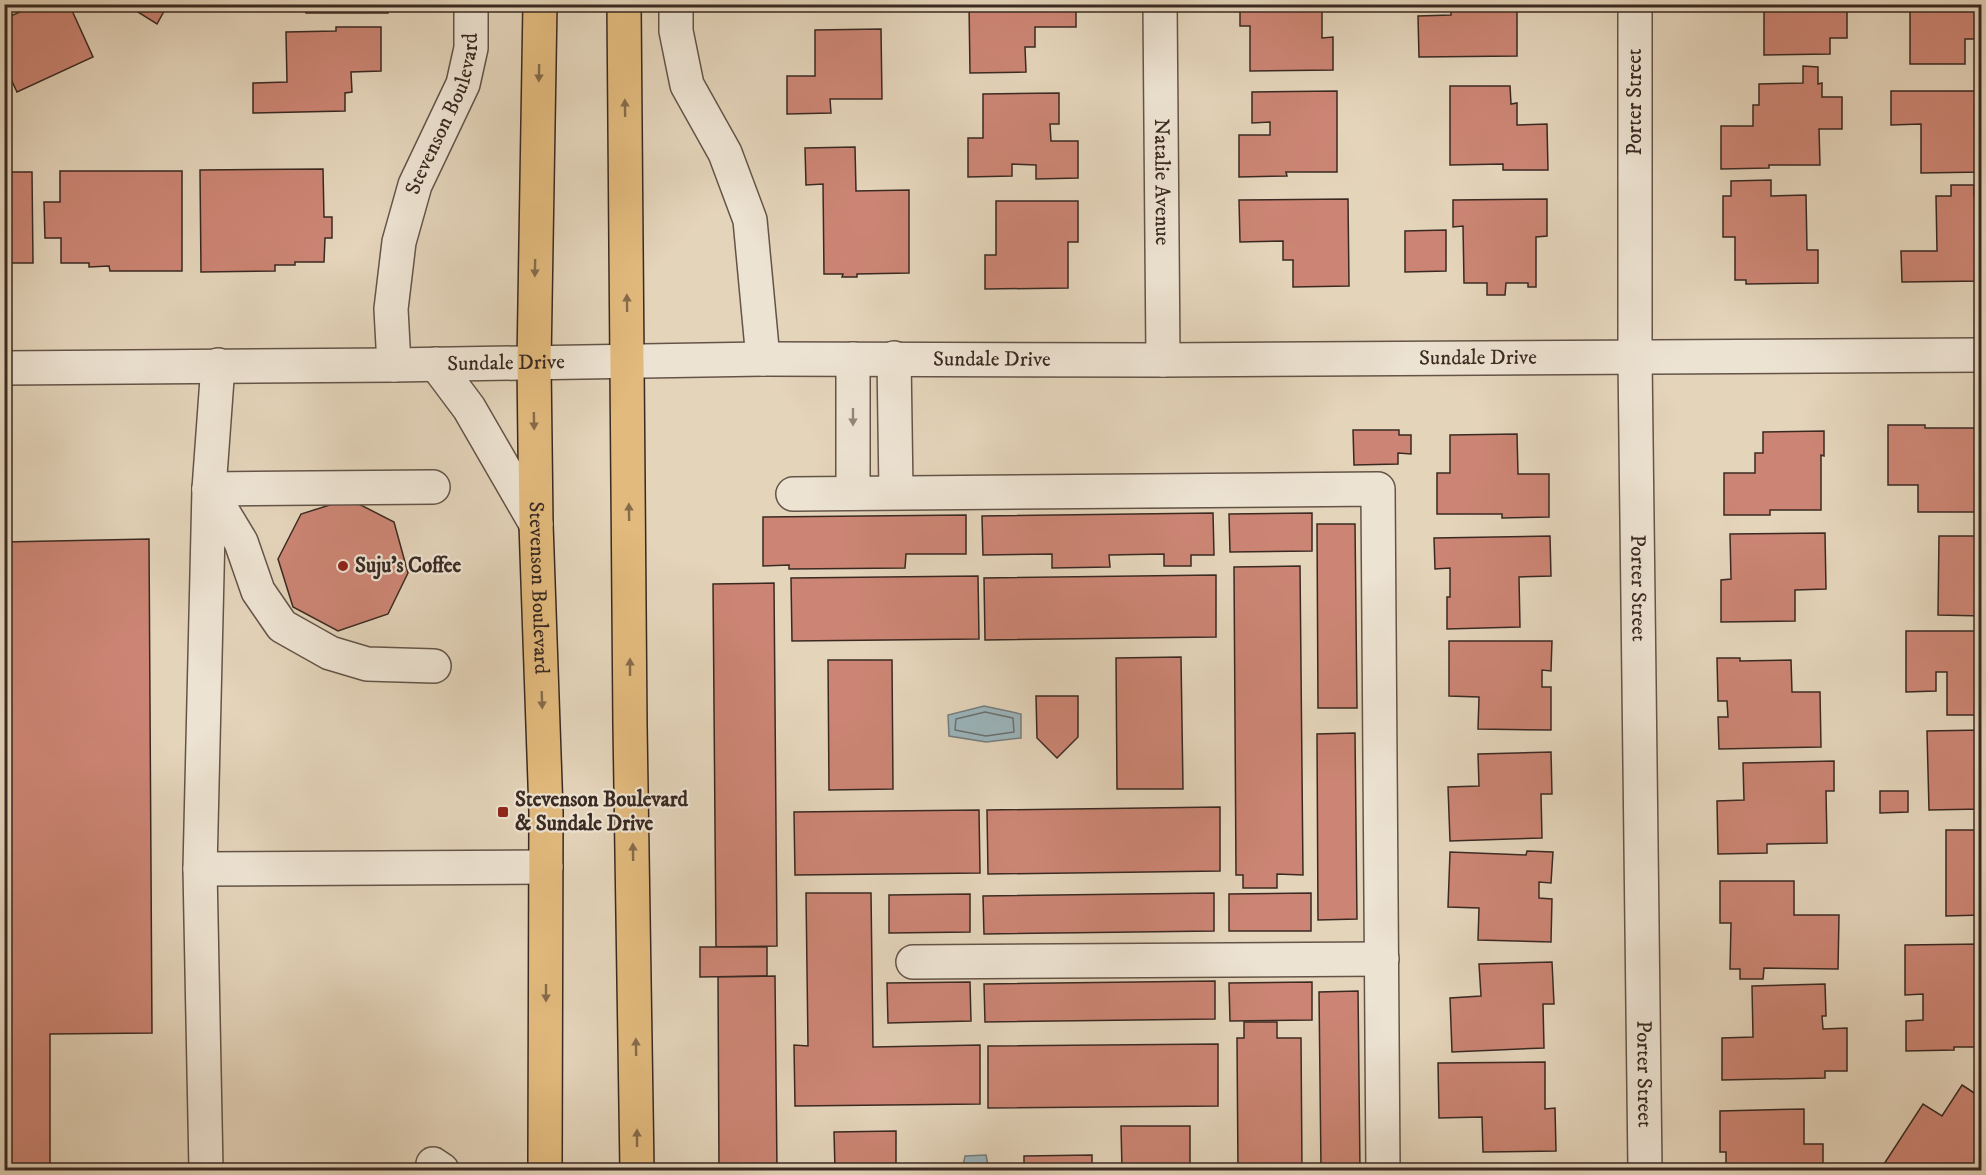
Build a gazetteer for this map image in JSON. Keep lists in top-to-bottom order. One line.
{"streets":{"main road":["Stevenson Boulevard"],"street":["Porter Street","Natalie Avenue","Sundale Drive"]},"crossings":[["Porter Street","Sundale Drive"],["Stevenson Boulevard","Sundale Drive"],["Natalie Avenue","Sundale Drive"]],"places":{"other":["Suju's Coffee"],"transit":["Stevenson Boulevard & Sundale Drive"]}}
